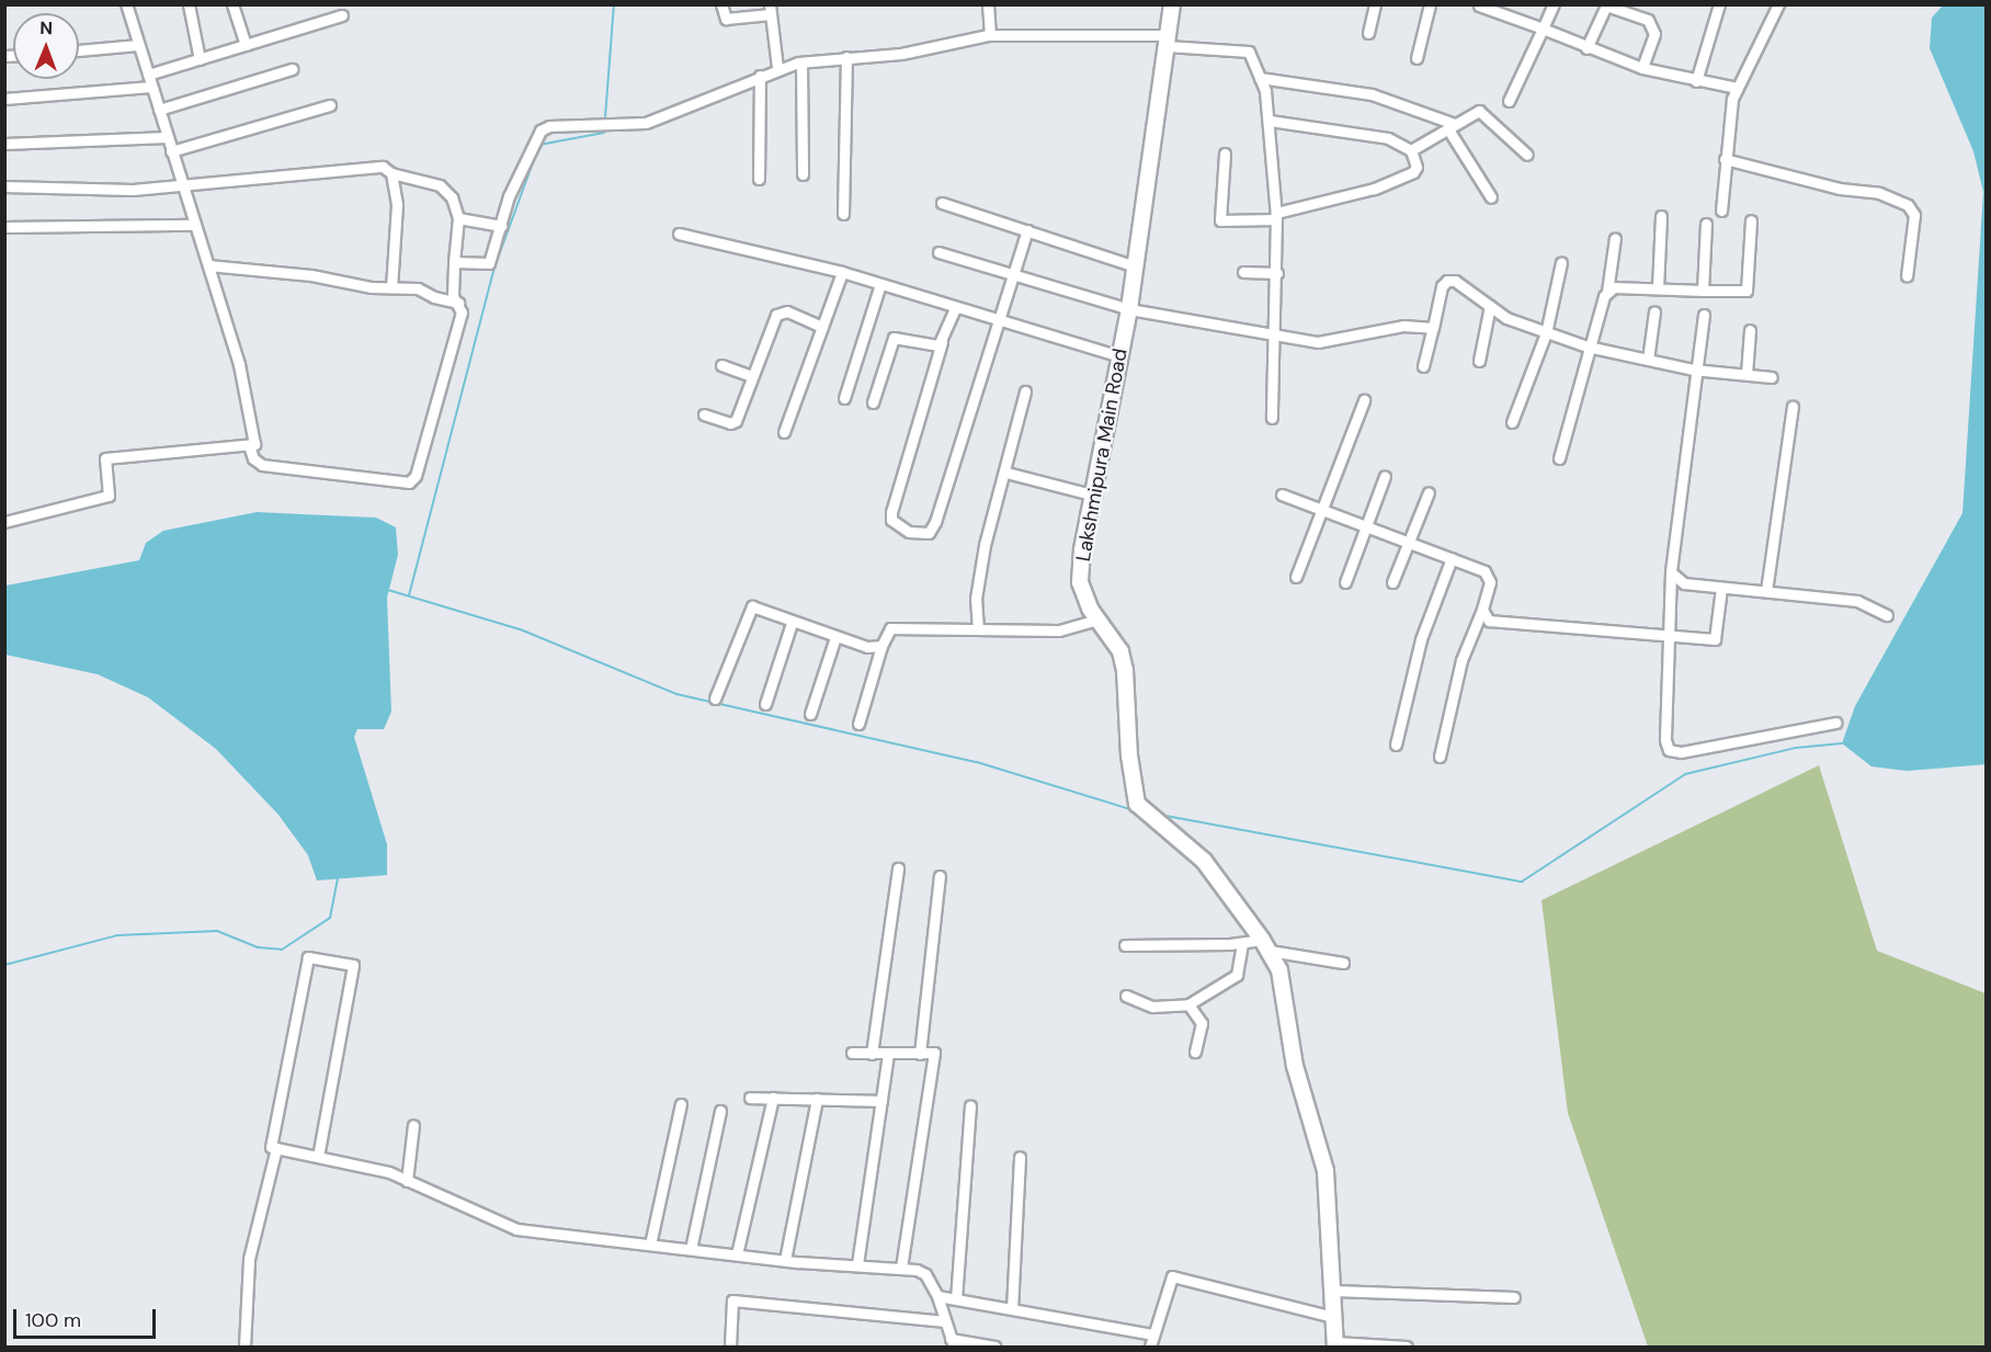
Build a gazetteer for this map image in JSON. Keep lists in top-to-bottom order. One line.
{"streets":{"main road":["Lakshmipura Main Road"]},"scale_bar":"100 m","north":"top"}
